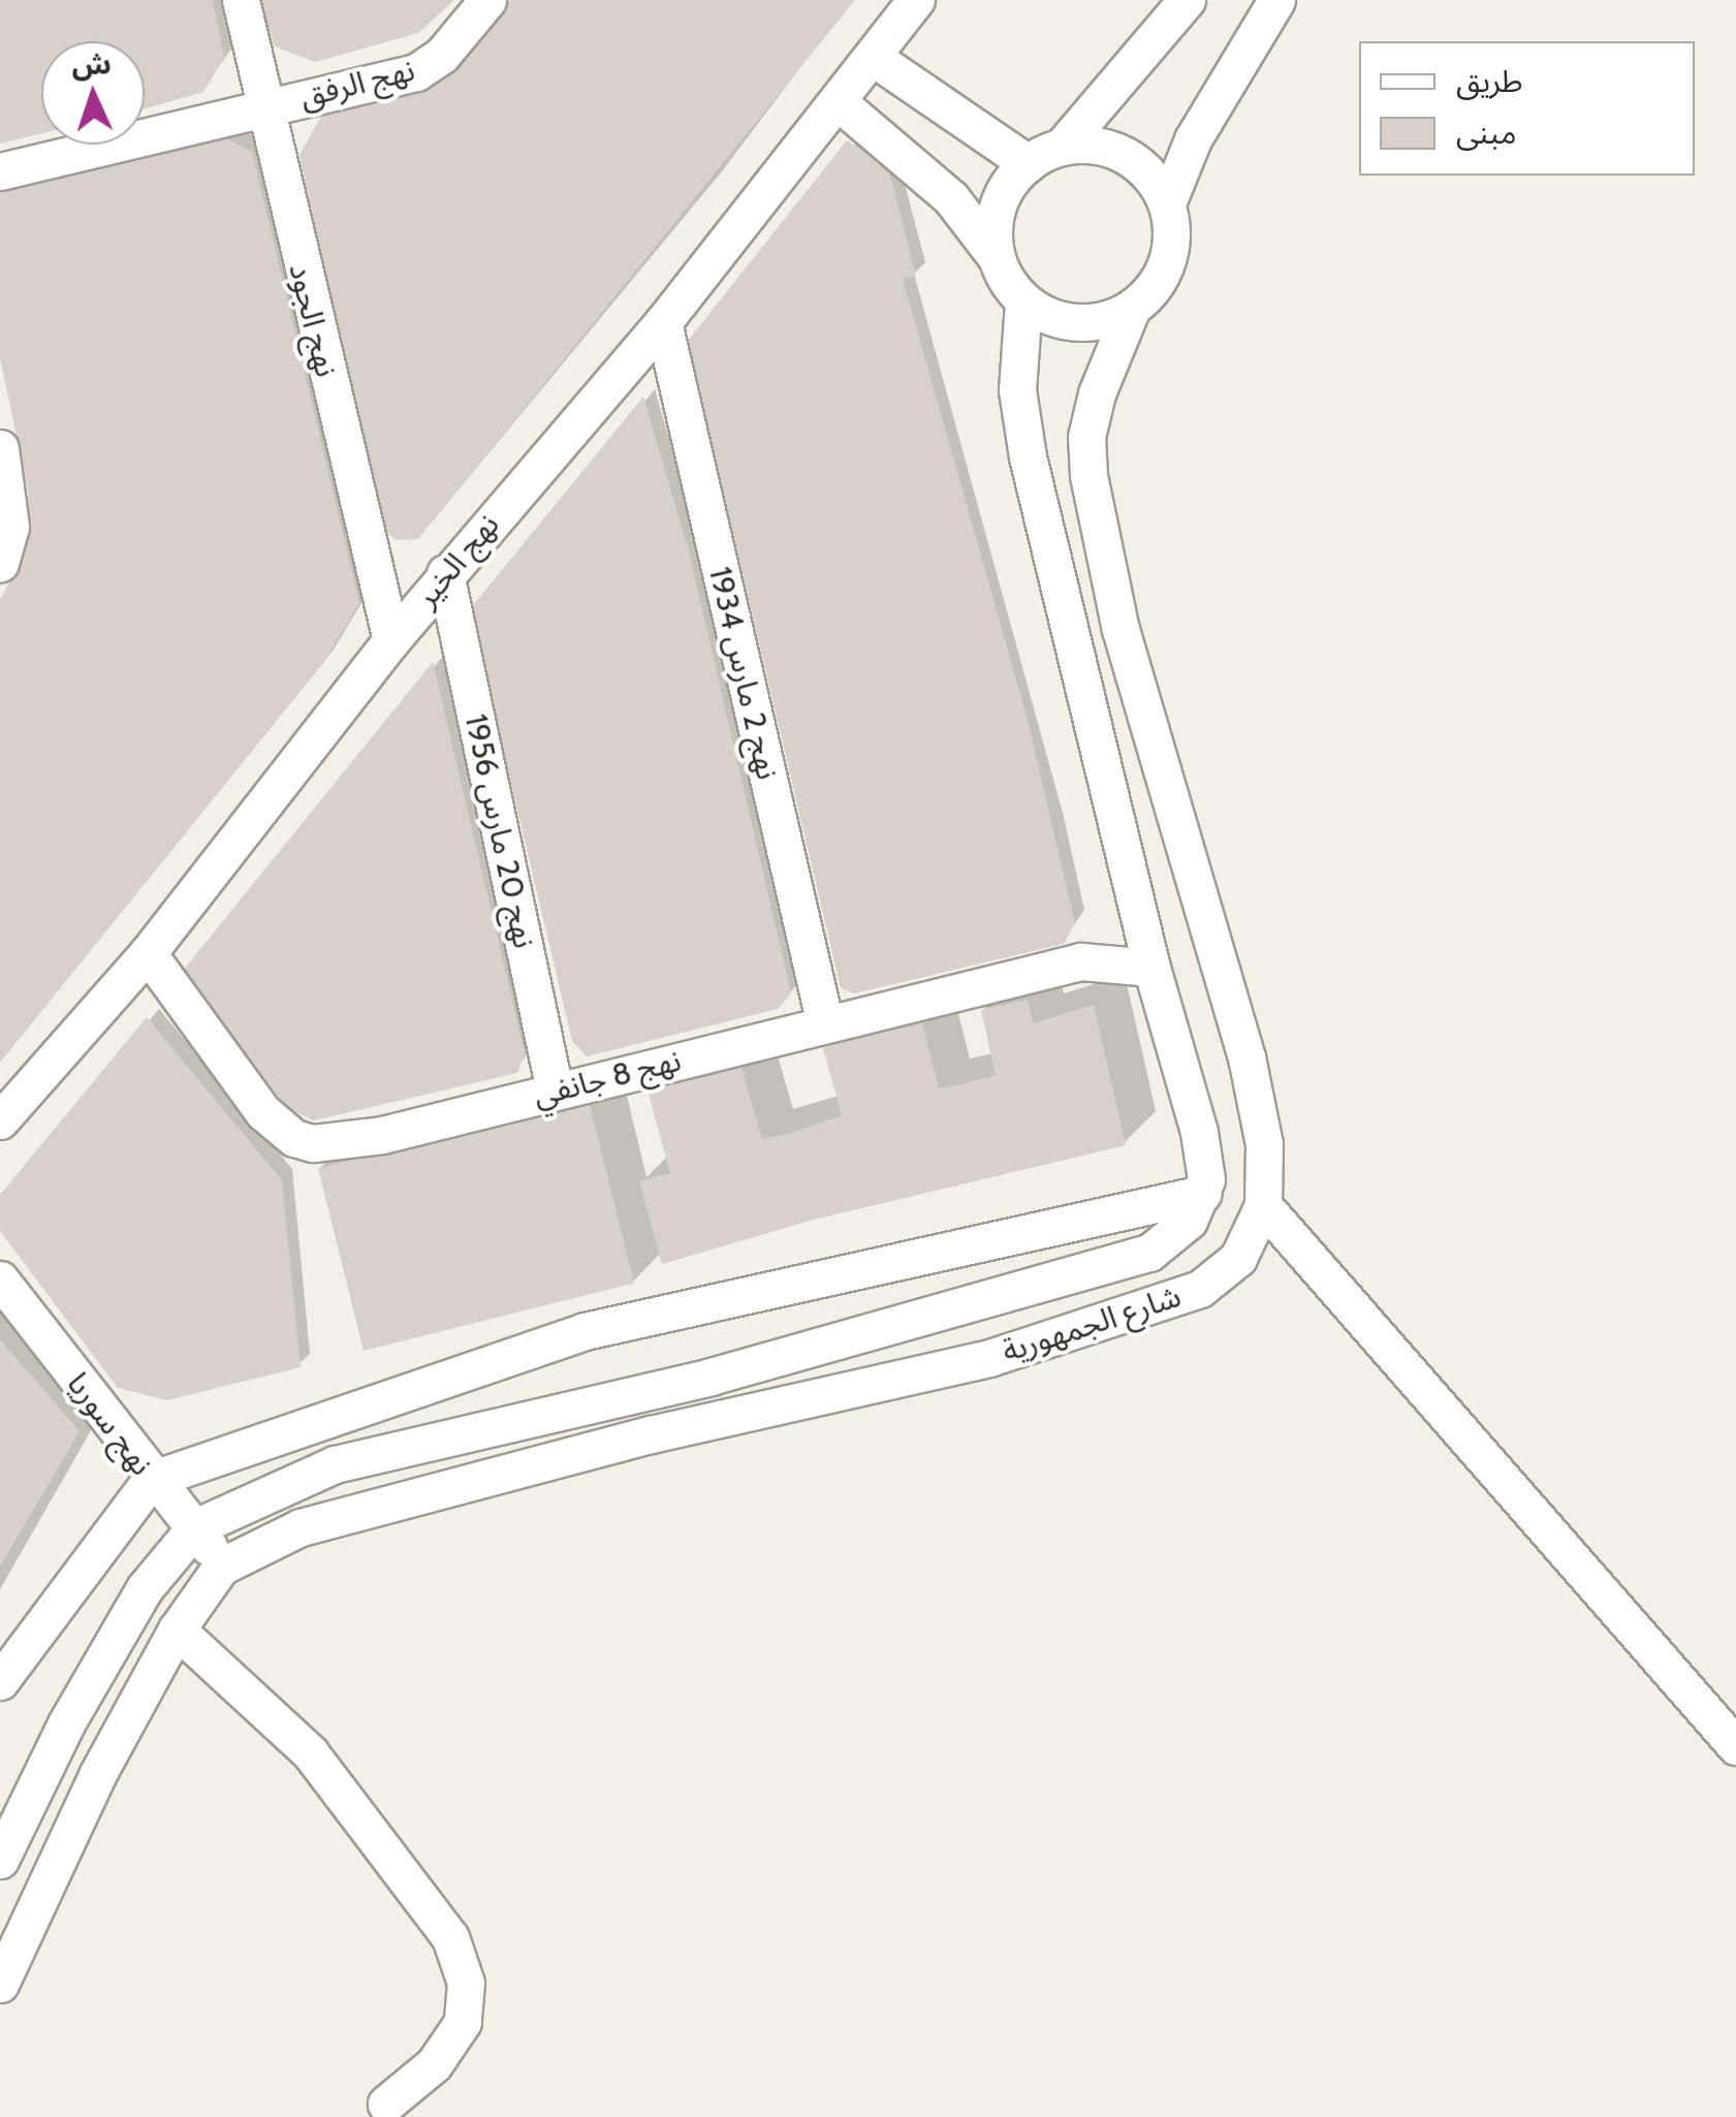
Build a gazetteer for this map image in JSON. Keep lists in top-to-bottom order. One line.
{"streets":{"street":["نهج الرفق","نهج الجود","نهج الخير","نهج 2 مارس 1934","نهج 20 مارس 1956","نهج 8 جانفي","شارع الجمهورية","نهج سوريا"]},"crossings":[["نهج الرفق","نهج الجود"],["نهج الجود","نهج الخير"],["نهج الخير","نهج 2 مارس 1934"],["نهج الخير","نهج 20 مارس 1956"],["نهج الخير","نهج 8 جانفي"],["نهج 2 مارس 1934","نهج 8 جانفي"],["نهج 20 مارس 1956","نهج 8 جانفي"],["شارع الجمهورية","نهج سوريا"]],"legend":["طريق","مبنى"],"north":"top"}
